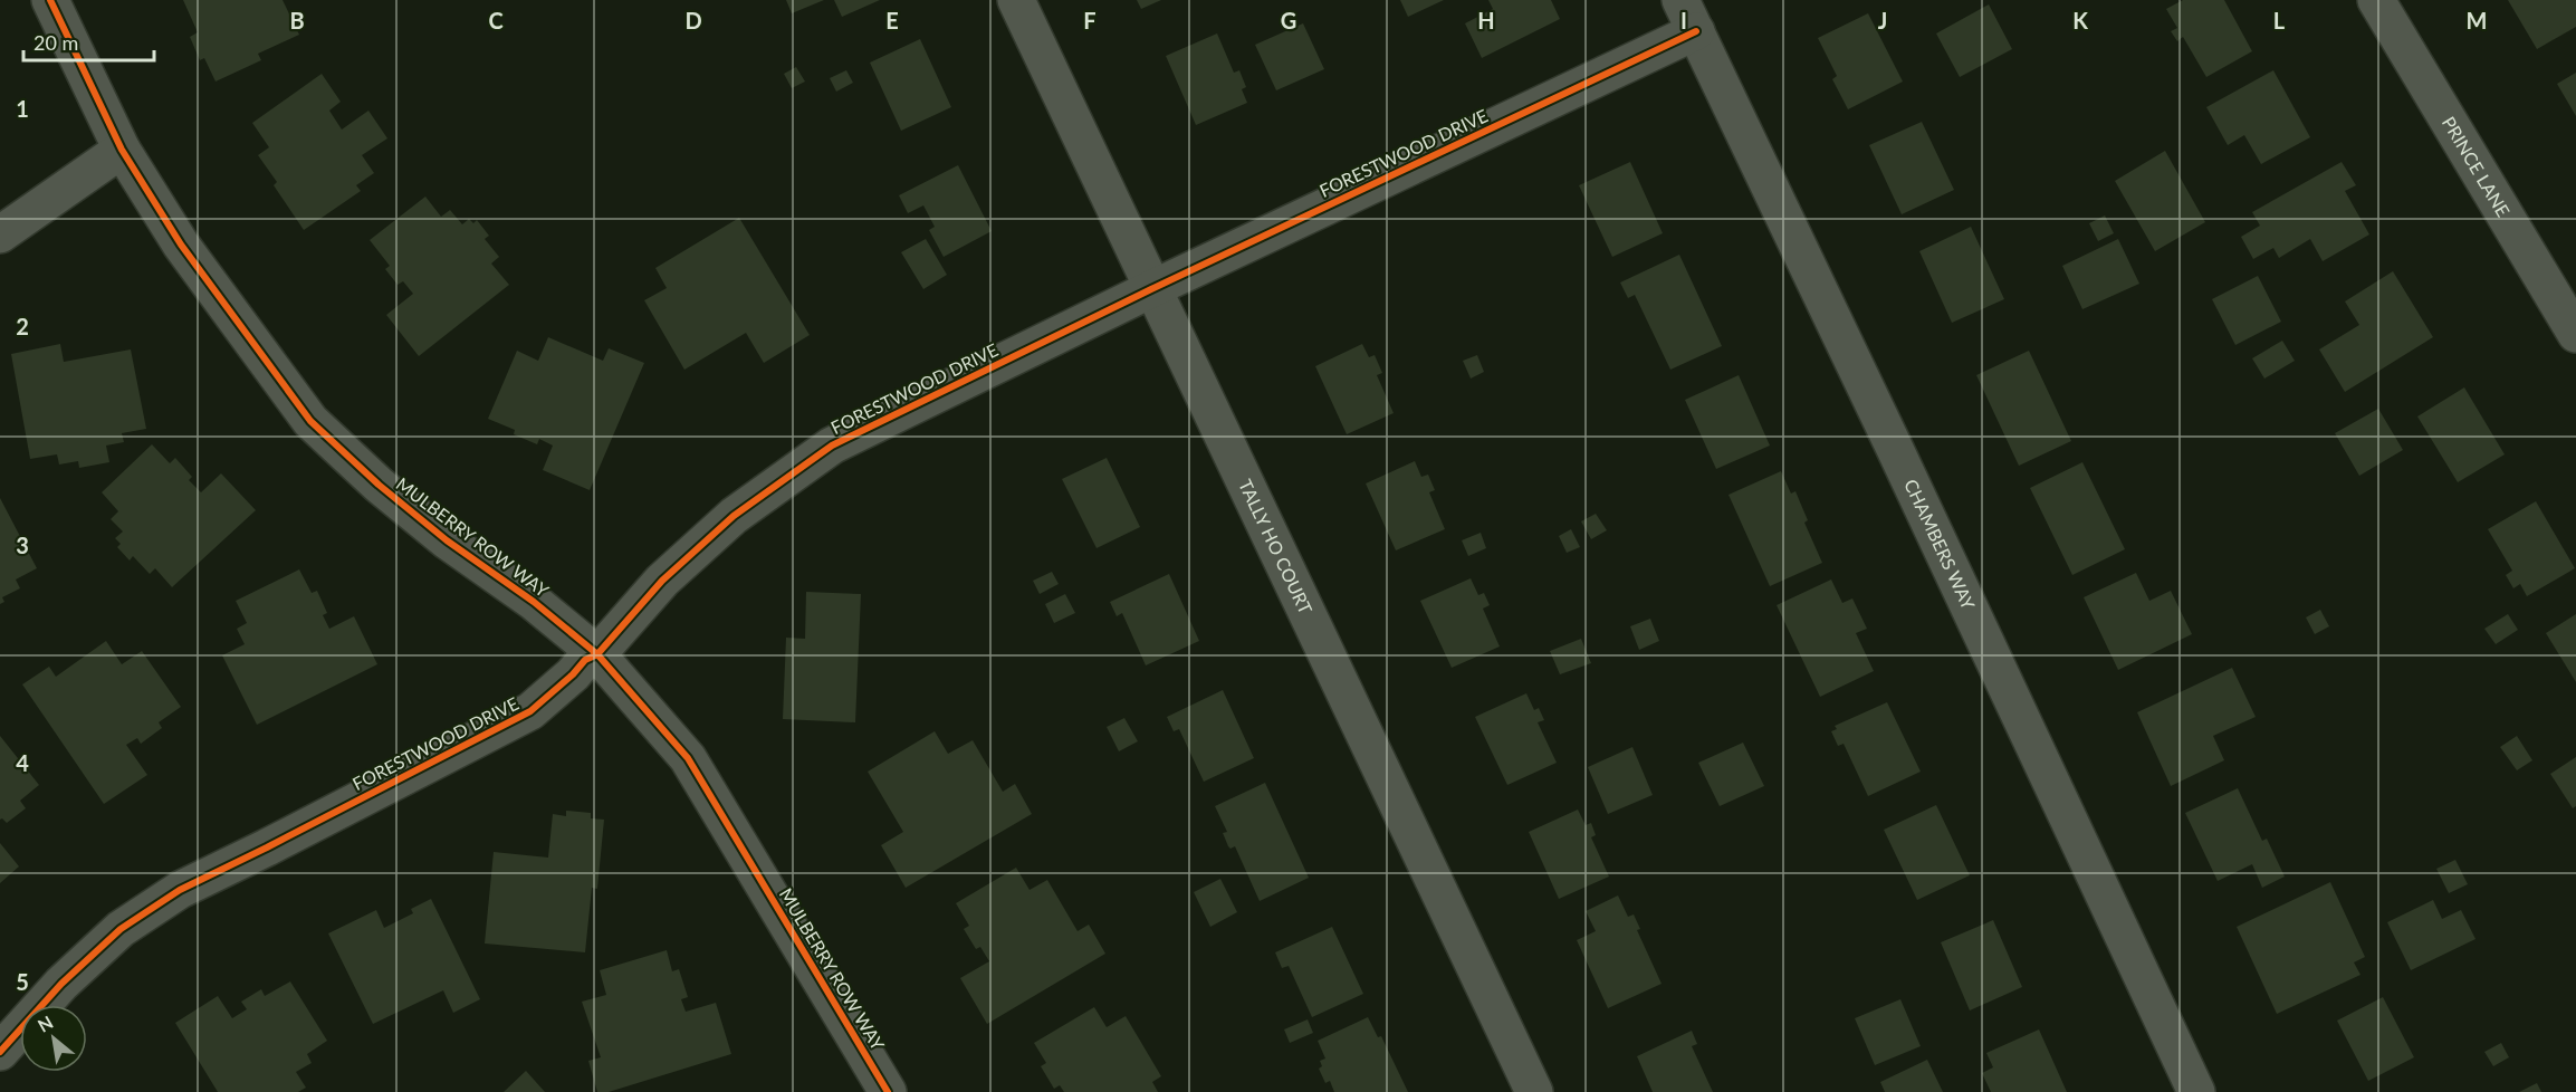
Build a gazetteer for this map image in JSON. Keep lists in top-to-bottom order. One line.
{"streets":{"street":["FORESTWOOD DRIVE","PRINCE LANE","MULBERRY ROW WAY","CHAMBERS WAY","TALLY HO COURT"]},"crossings":[["FORESTWOOD DRIVE","MULBERRY ROW WAY"],["FORESTWOOD DRIVE","CHAMBERS WAY"],["FORESTWOOD DRIVE","TALLY HO COURT"]],"scale_bar":"20 m","north":"top left","grid":{"columns":["B","C","D","E","F","G","H","I","J","K","L","M"],"rows":["1","2","3","4","5"]}}
